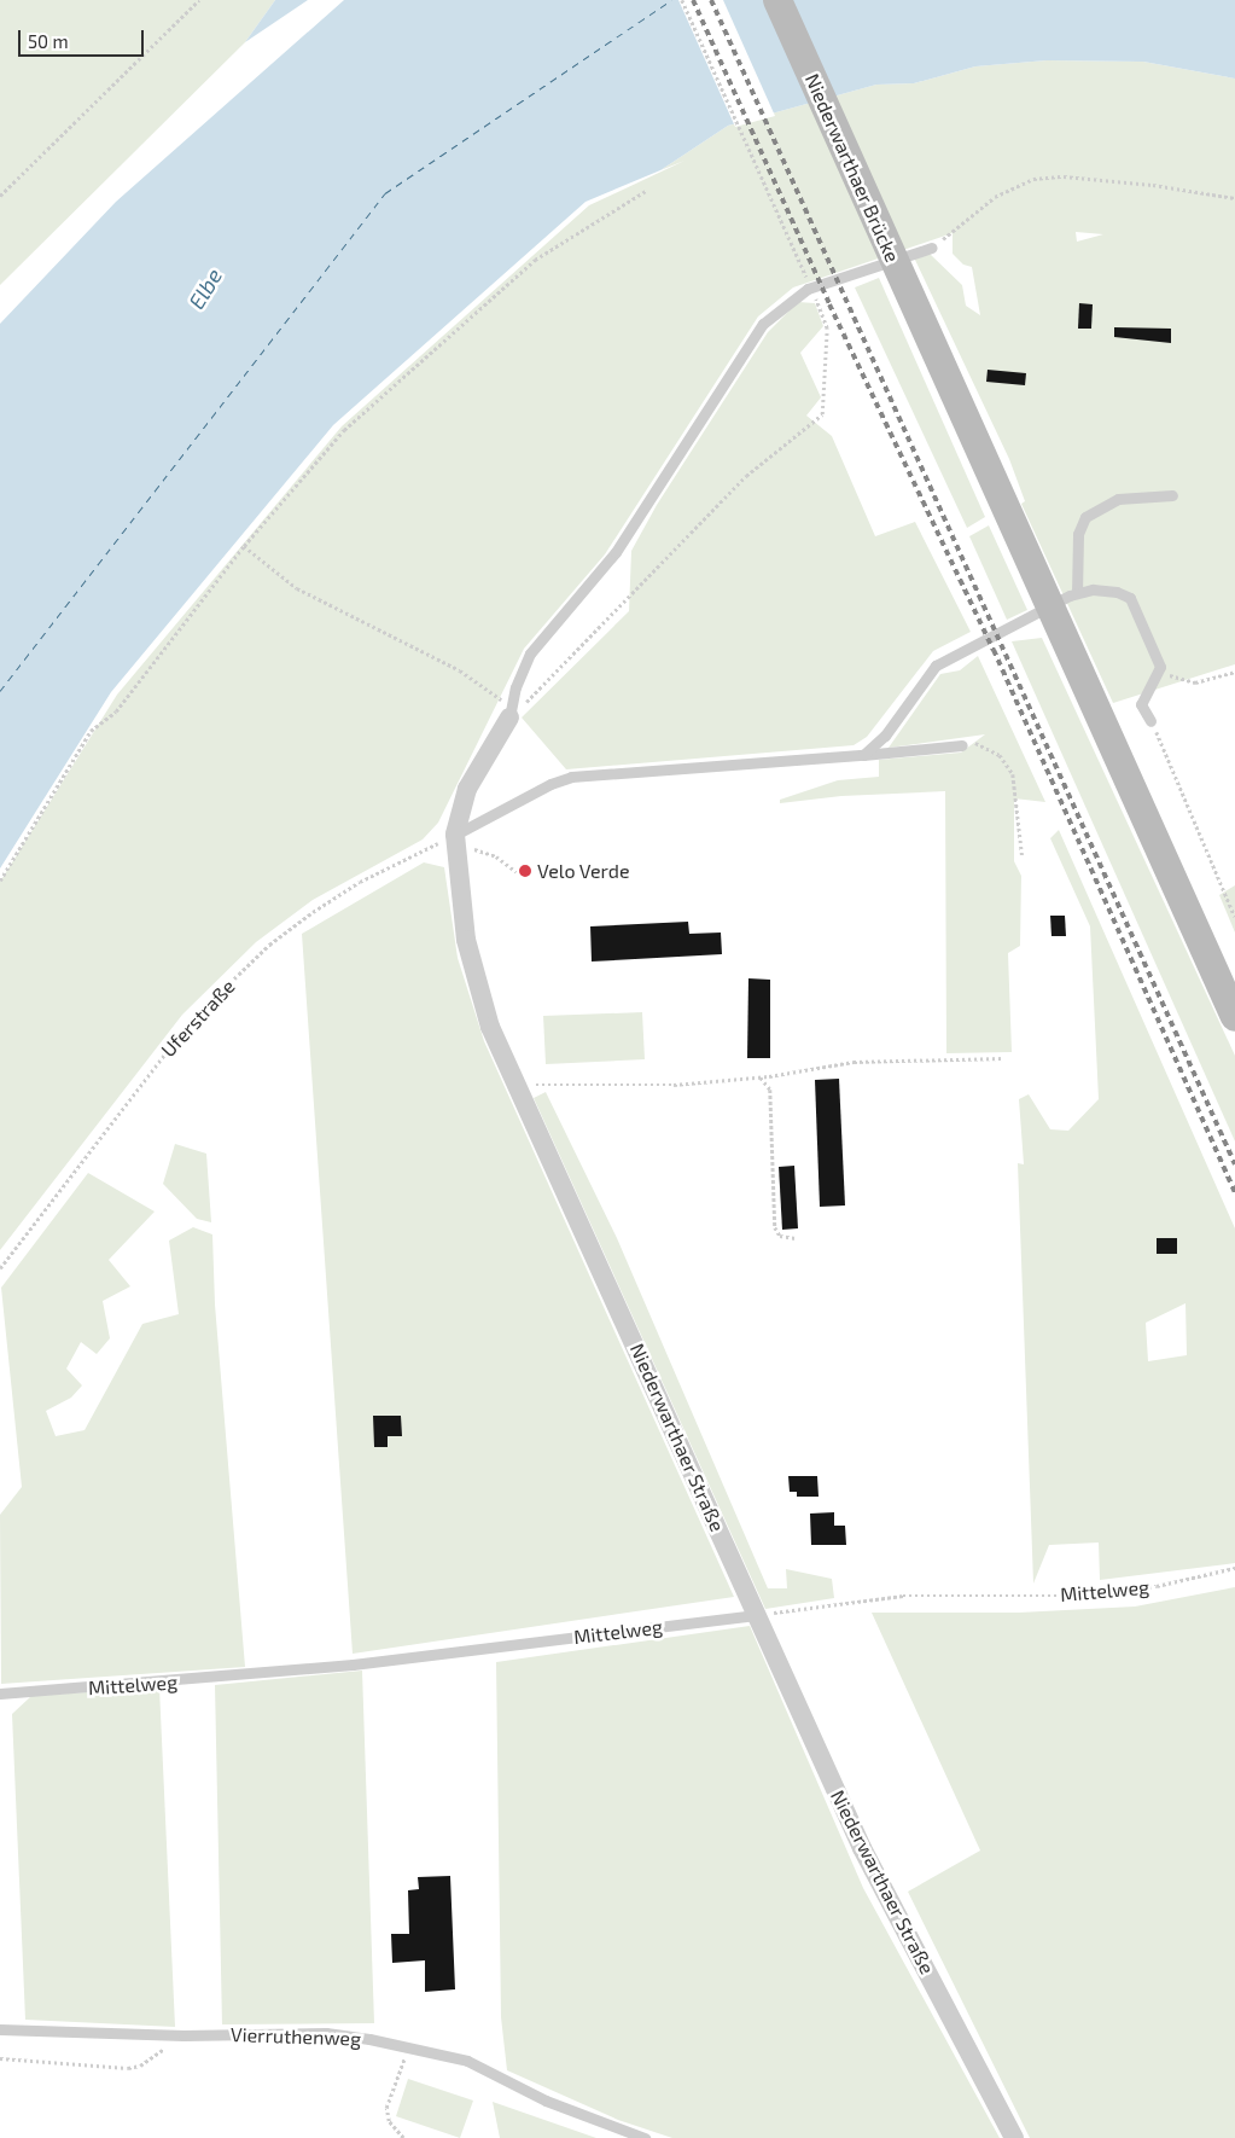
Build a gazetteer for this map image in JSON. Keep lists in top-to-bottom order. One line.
{"streets":{"main road":["Niederwarthaer Brücke"],"street":["Niederwarthaer Straße"],"lane":["Mittelweg","Vierruthenweg"],"path":["Uferstraße"]},"crossings":[["Uferstraße","Niederwarthaer Straße"],["Niederwarthaer Straße","Mittelweg"]],"water":["Elbe"],"places":["Velo Verde"],"scale_bar":"50 m"}
